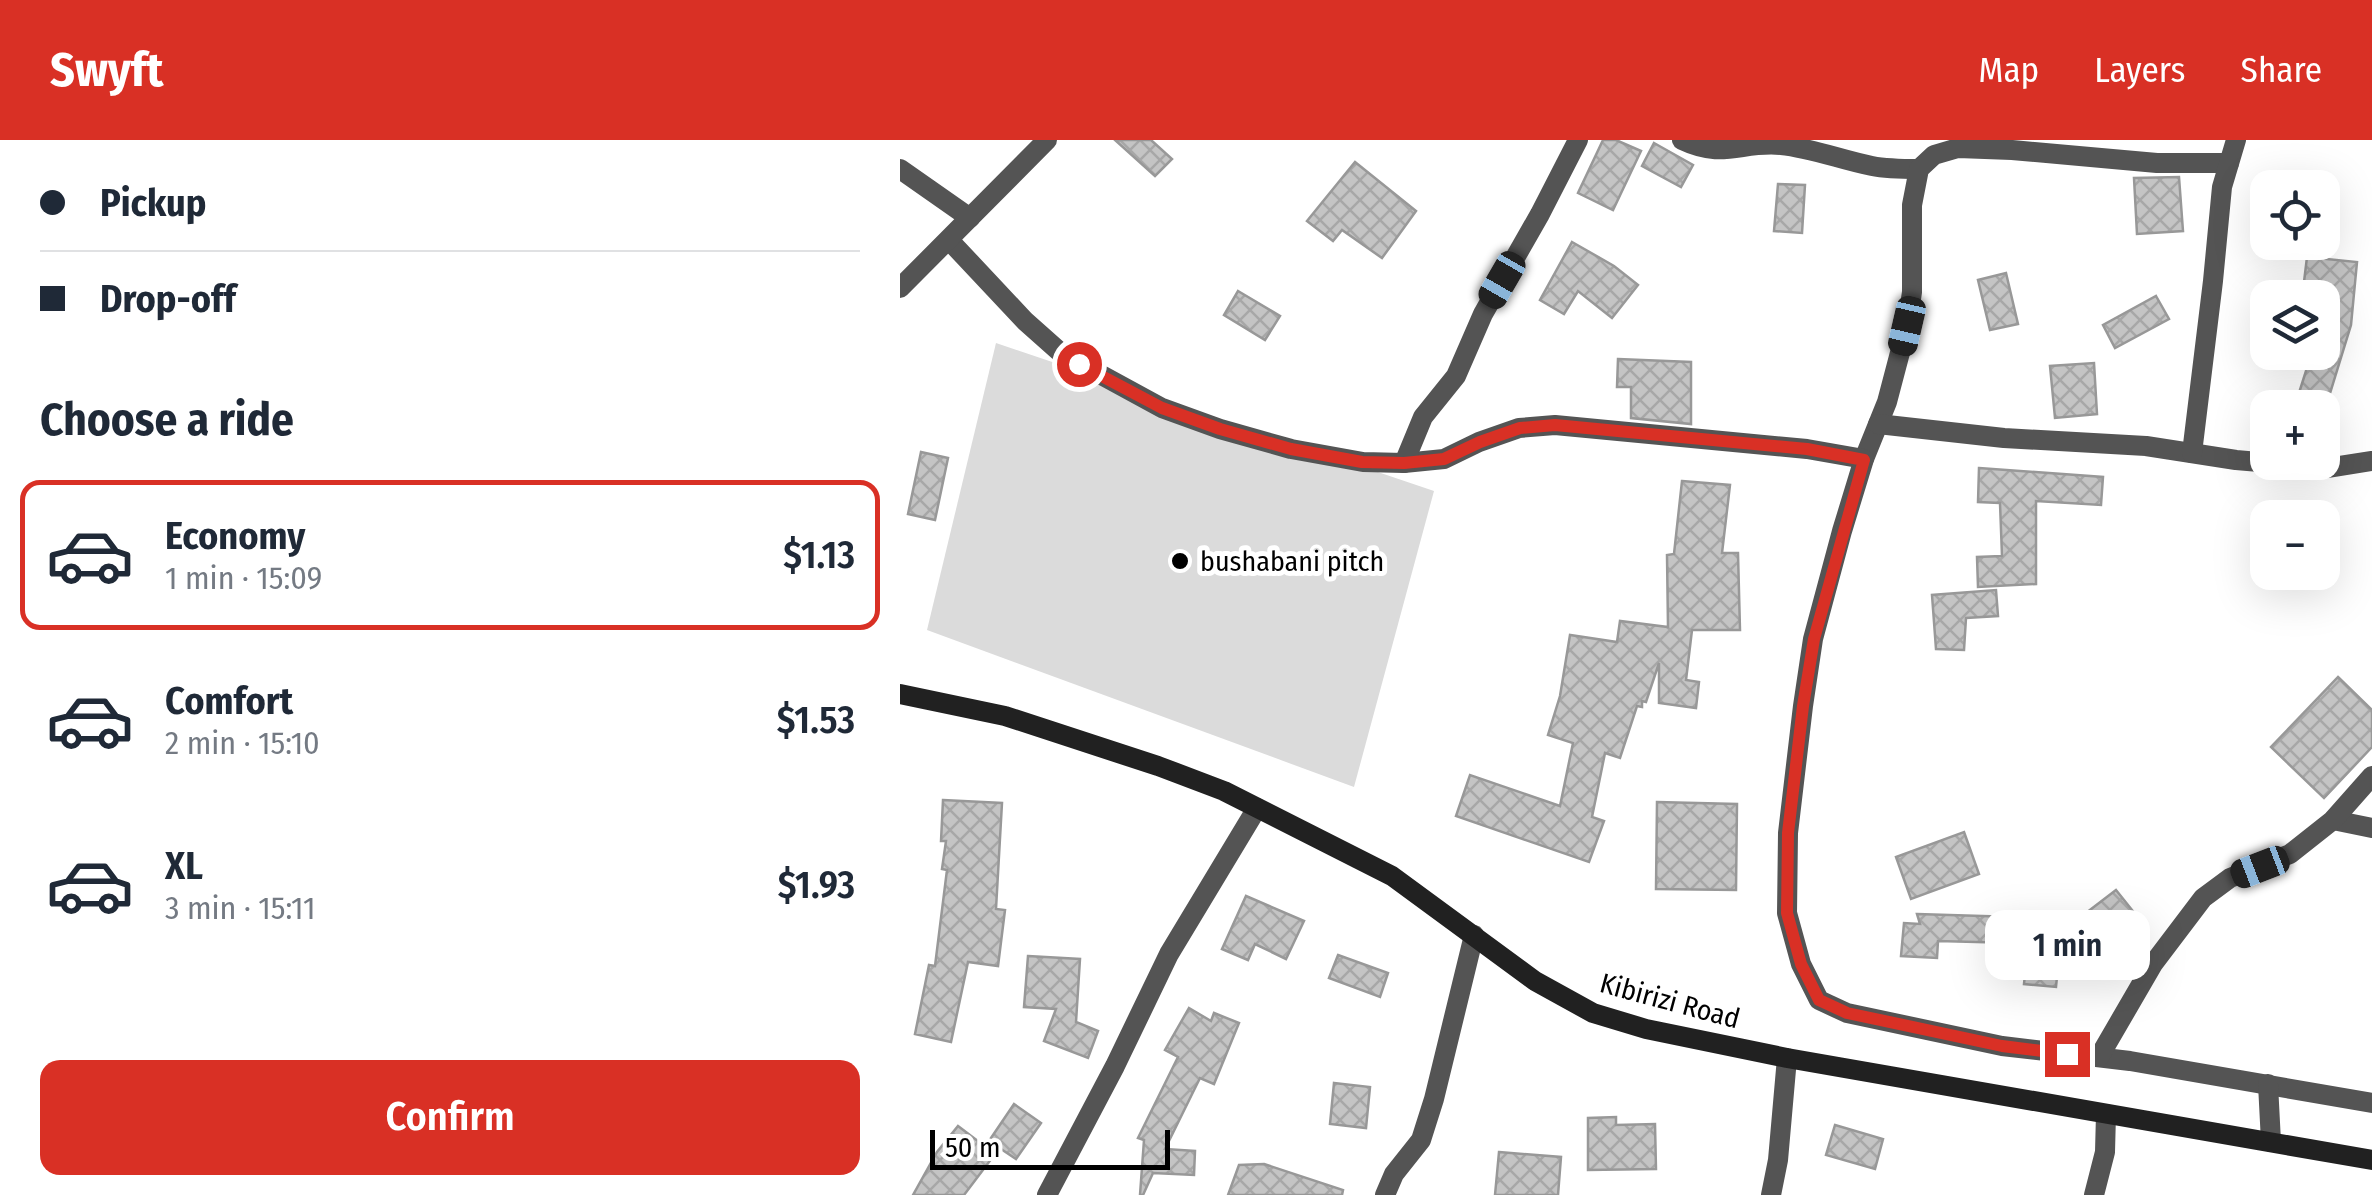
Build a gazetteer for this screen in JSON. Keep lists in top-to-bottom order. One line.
{"streets":{"street":["Kibirizi Road"]},"places":["bushabani pitch"],"scale_bar":"50 m","page":{"header":"Swyft","nav":["Map","Layers","Share"],"banner":["Pickup","Drop-off"],"map_buttons":["+","−"],"heading":"Choose a ride","list":[{"name":"Economy","note":"1 min · 15:09","value":"$1.13"},{"name":"Comfort","note":"2 min · 15:10","value":"$1.53"},{"name":"XL","note":"3 min · 15:11","value":"$1.93"}],"bubble":"1 min","buttons":"Confirm","scale":"50 m"}}
